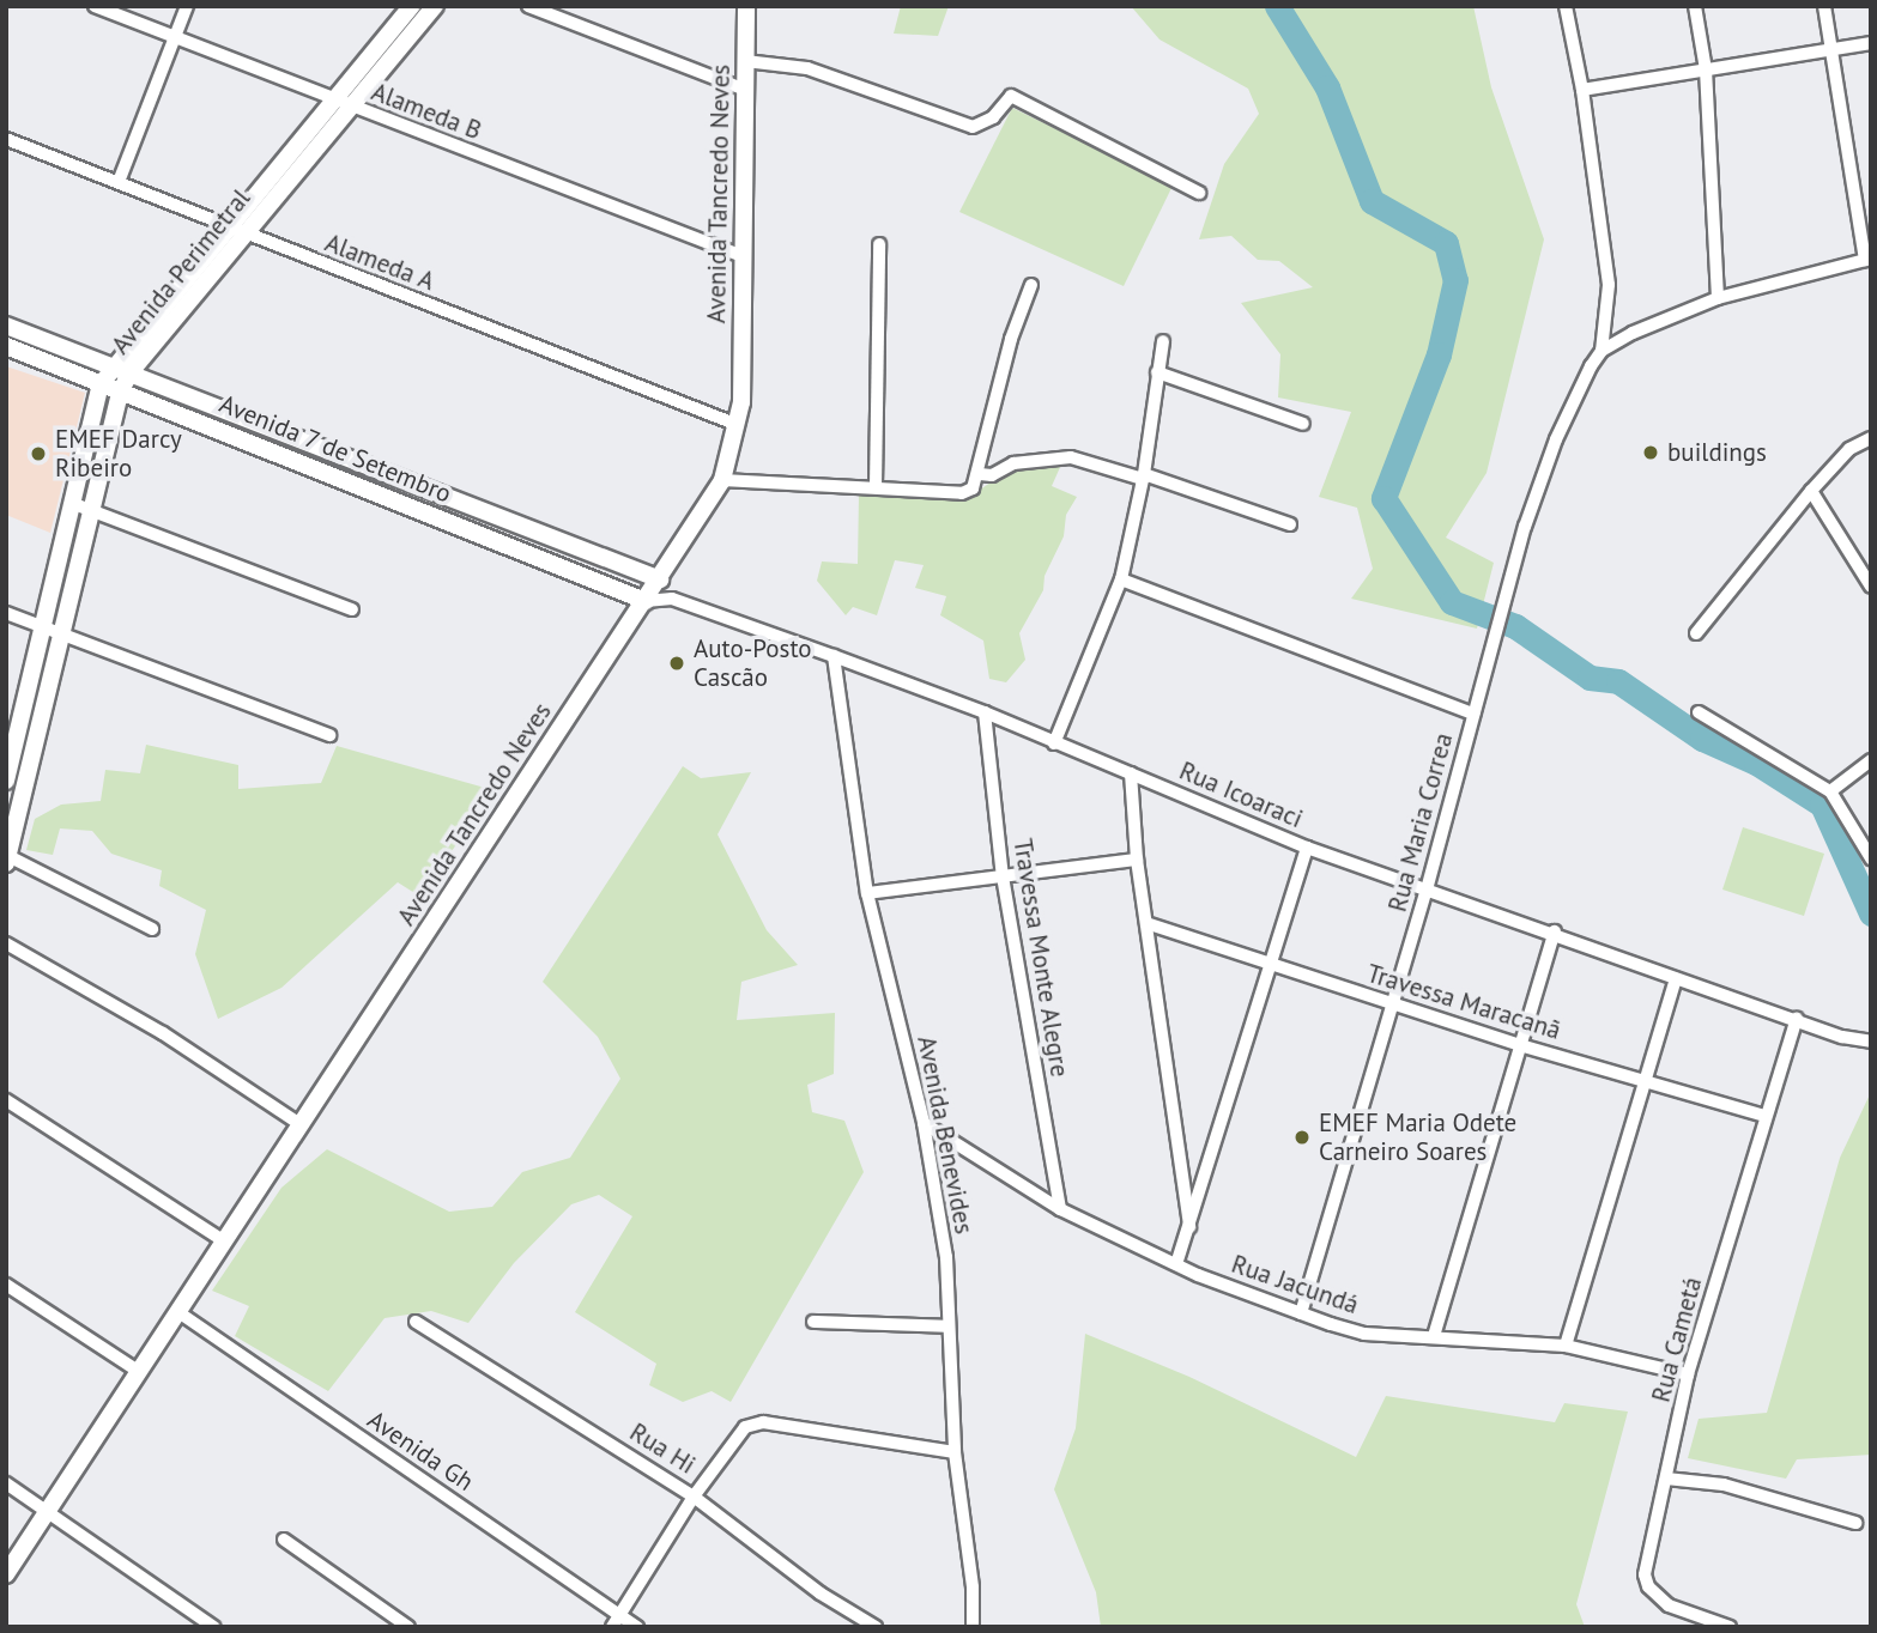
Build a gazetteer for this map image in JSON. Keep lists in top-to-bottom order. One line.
{"streets":{"street":["Alameda B","Avenida Tancredo Neves","Alameda A","Avenida Perimetral","Avenida 7 de Setembro","Rua Icoaraci","Rua Maria Correa","Travessa Monte Alegre","Travessa Maracanã","Avenida Benevides","Rua Jacundá","Rua Cametá","Rua Hi","Avenida Gh"]},"crossings":[["Alameda B","Avenida Tancredo Neves"],["Alameda B","Avenida Perimetral"],["Avenida Tancredo Neves","Alameda A"],["Avenida Tancredo Neves","Avenida 7 de Setembro"],["Avenida Tancredo Neves","Rua Icoaraci"],["Avenida Tancredo Neves","Avenida Gh"],["Alameda A","Avenida Perimetral"],["Avenida Perimetral","Avenida 7 de Setembro"],["Avenida 7 de Setembro","Rua Icoaraci"],["Rua Icoaraci","Rua Maria Correa"],["Rua Icoaraci","Travessa Monte Alegre"],["Rua Icoaraci","Avenida Benevides"],["Rua Icoaraci","Rua Cametá"],["Rua Maria Correa","Travessa Maracanã"],["Rua Maria Correa","Rua Jacundá"],["Travessa Monte Alegre","Rua Jacundá"],["Travessa Maracanã","Rua Cametá"],["Avenida Benevides","Rua Jacundá"],["Rua Jacundá","Rua Cametá"]],"places":["buildings","EMEF Darcy Ribeiro","Auto-Posto Cascão","EMEF Maria Odete Carneiro Soares"]}
